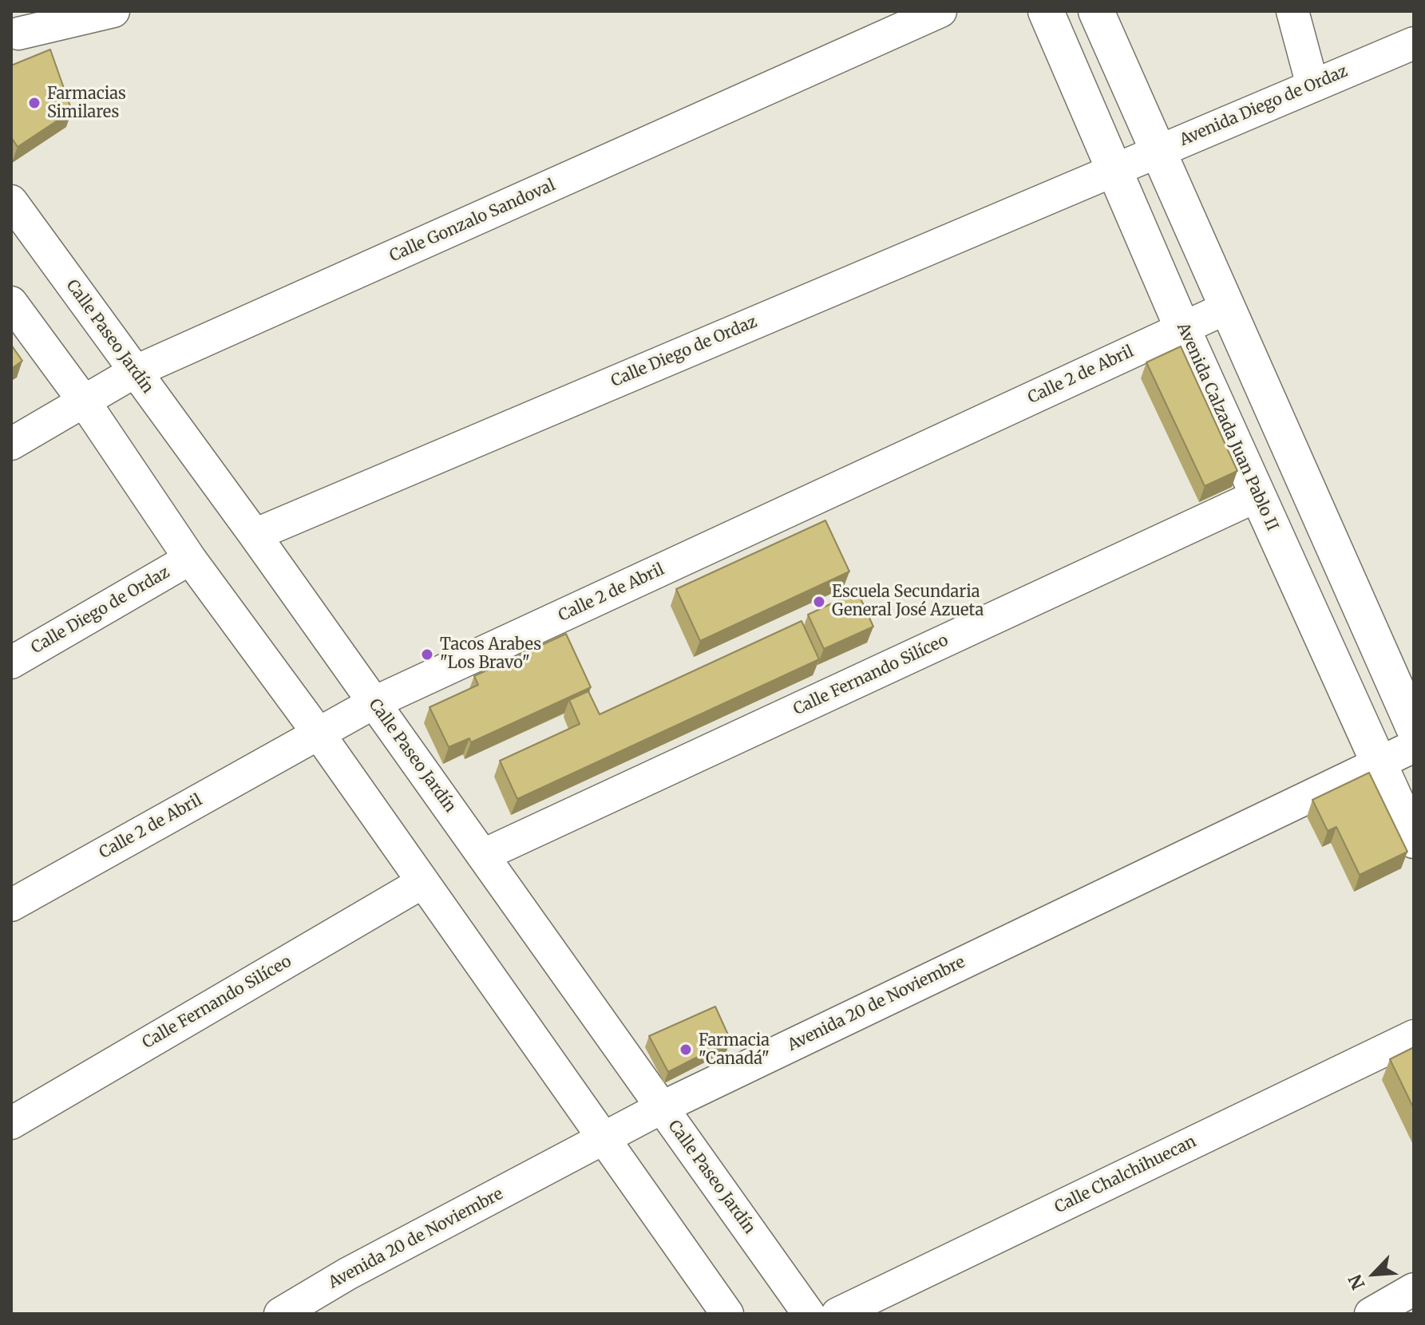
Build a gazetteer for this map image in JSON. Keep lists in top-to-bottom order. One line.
{"streets":{"main road":["Avenida Calzada Juan Pablo II"],"street":["Avenida Diego de Ordaz","Calle Gonzalo Sandoval","Calle Paseo Jardín","Calle Diego de Ordaz","Calle 2 de Abril","Calle Fernando Silíceo","Avenida 20 de Noviembre","Calle Chalchihuecan"]},"crossings":[["Avenida Diego de Ordaz","Calle Diego de Ordaz"],["Avenida Diego de Ordaz","Avenida Calzada Juan Pablo II"],["Calle Gonzalo Sandoval","Calle Paseo Jardín"],["Calle Paseo Jardín","Calle Diego de Ordaz"],["Calle Paseo Jardín","Calle 2 de Abril"],["Calle Paseo Jardín","Calle Fernando Silíceo"],["Calle Paseo Jardín","Avenida 20 de Noviembre"],["Calle Diego de Ordaz","Avenida Calzada Juan Pablo II"],["Calle 2 de Abril","Avenida Calzada Juan Pablo II"],["Avenida Calzada Juan Pablo II","Calle Fernando Silíceo"],["Avenida Calzada Juan Pablo II","Avenida 20 de Noviembre"]],"places":["Farmacias Similares","Escuela Secundaria General José Azueta","Tacos Arabes \"Los Bravo\"","Farmacia \"Canadá\""],"north":"bottom left"}
